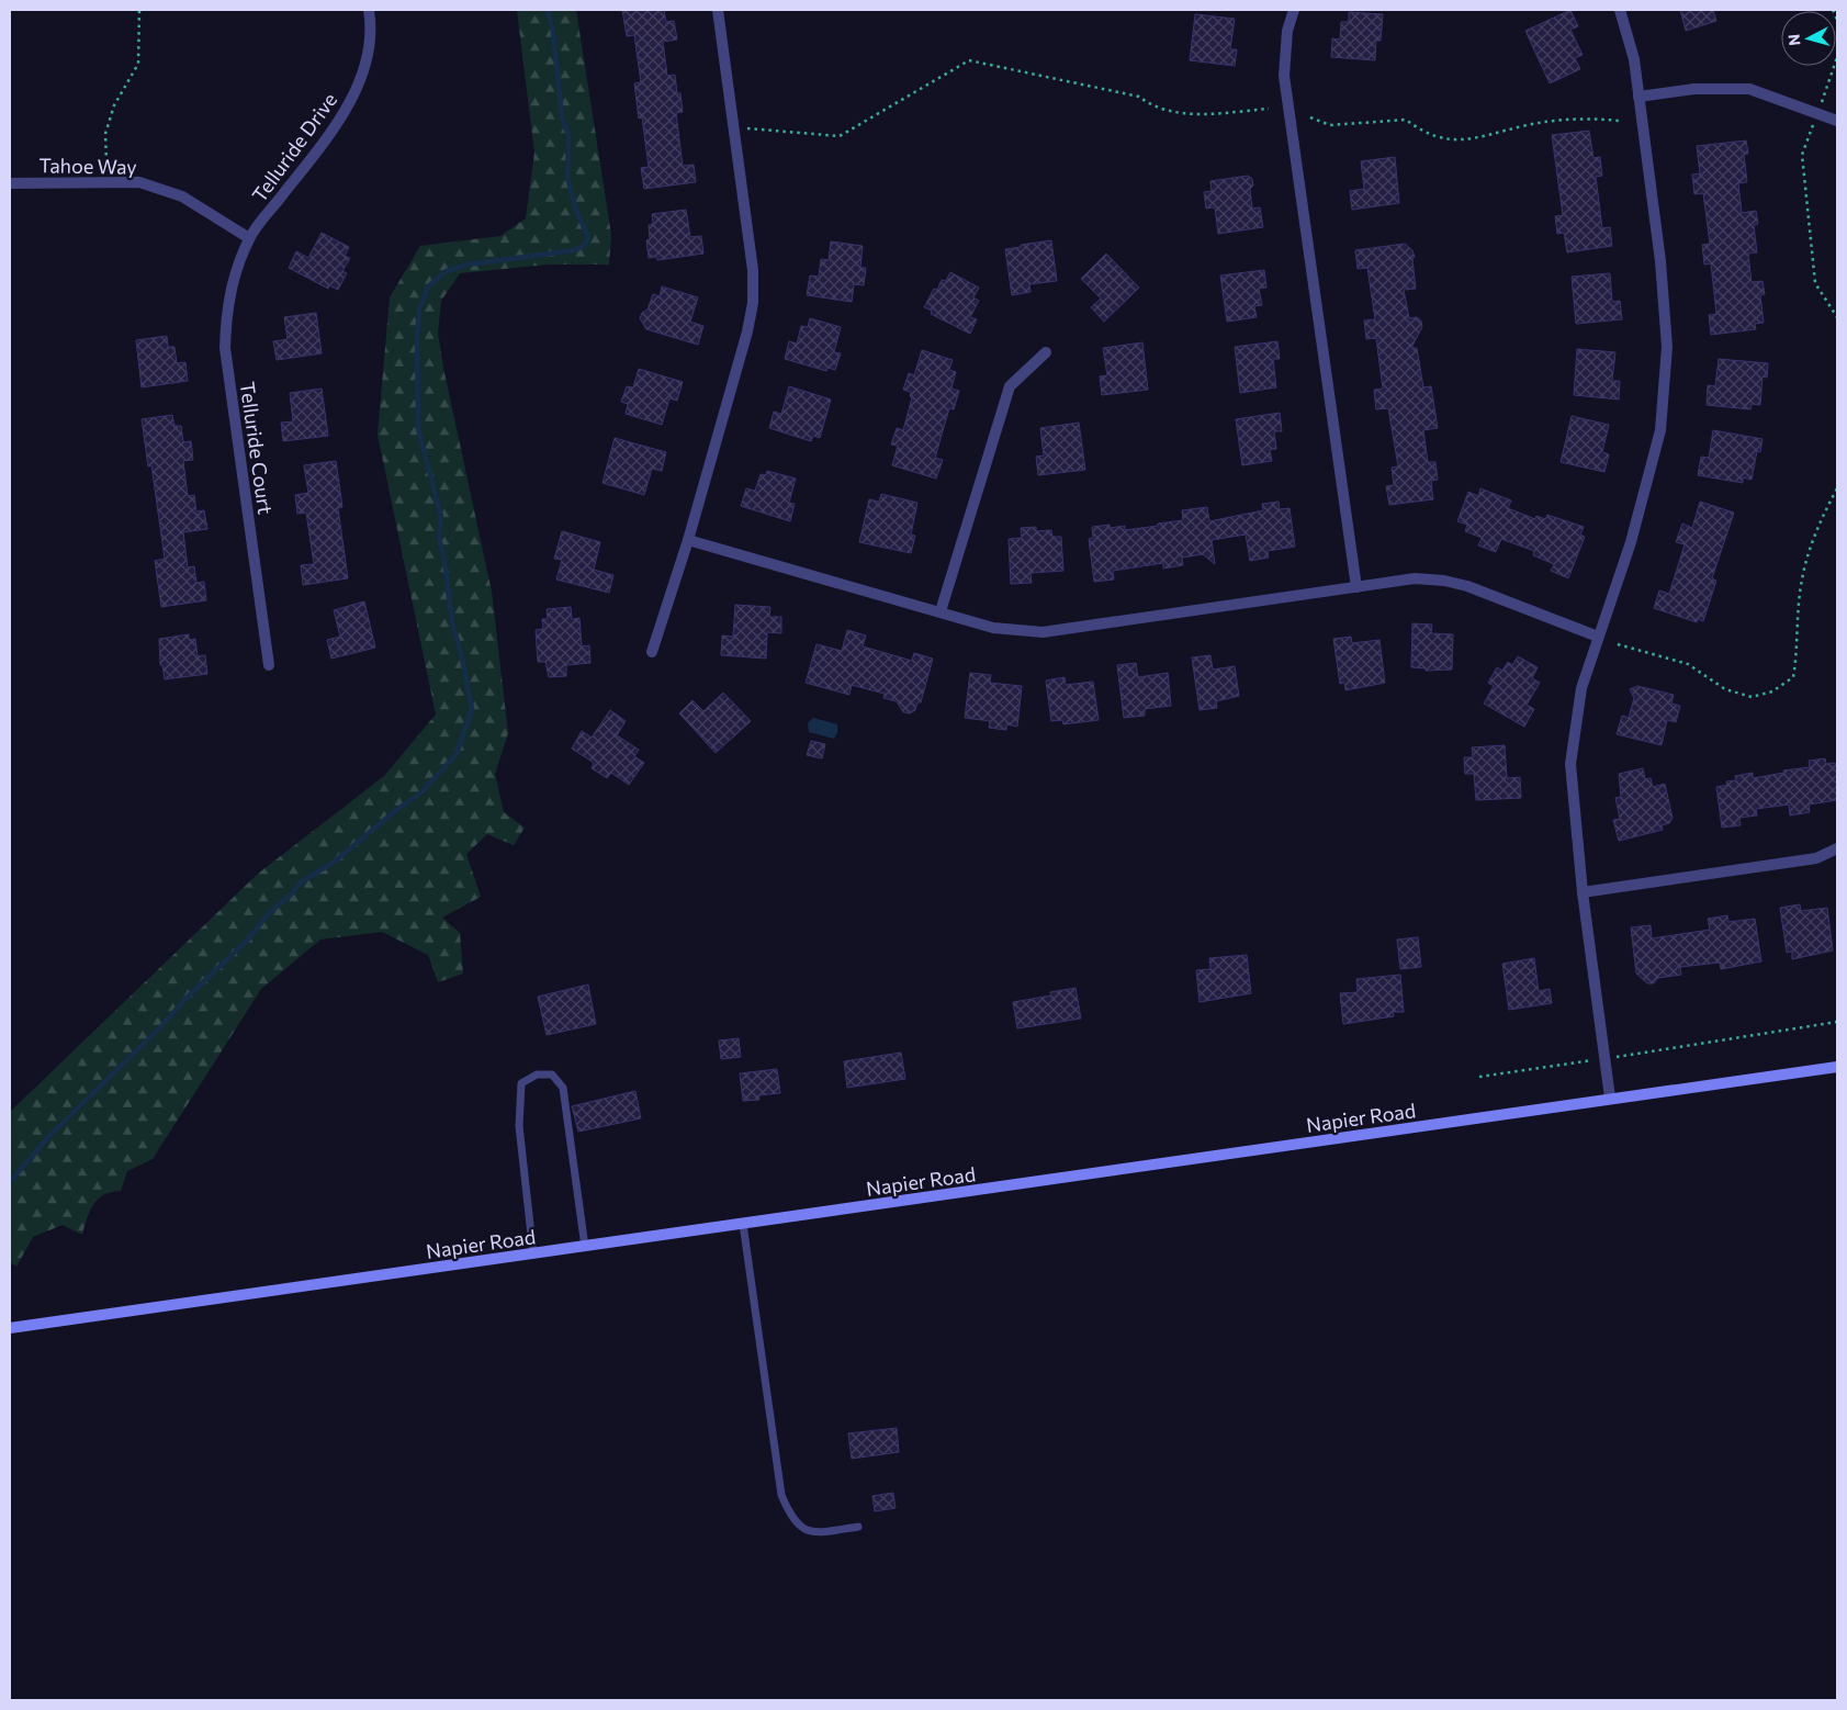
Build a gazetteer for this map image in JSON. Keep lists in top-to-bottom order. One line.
{"streets":{"street":["Telluride Drive","Tahoe Way","Telluride Court","Napier Road"]},"crossings":[["Telluride Drive","Tahoe Way"],["Telluride Drive","Telluride Court"],["Tahoe Way","Telluride Court"]],"north":"left"}
